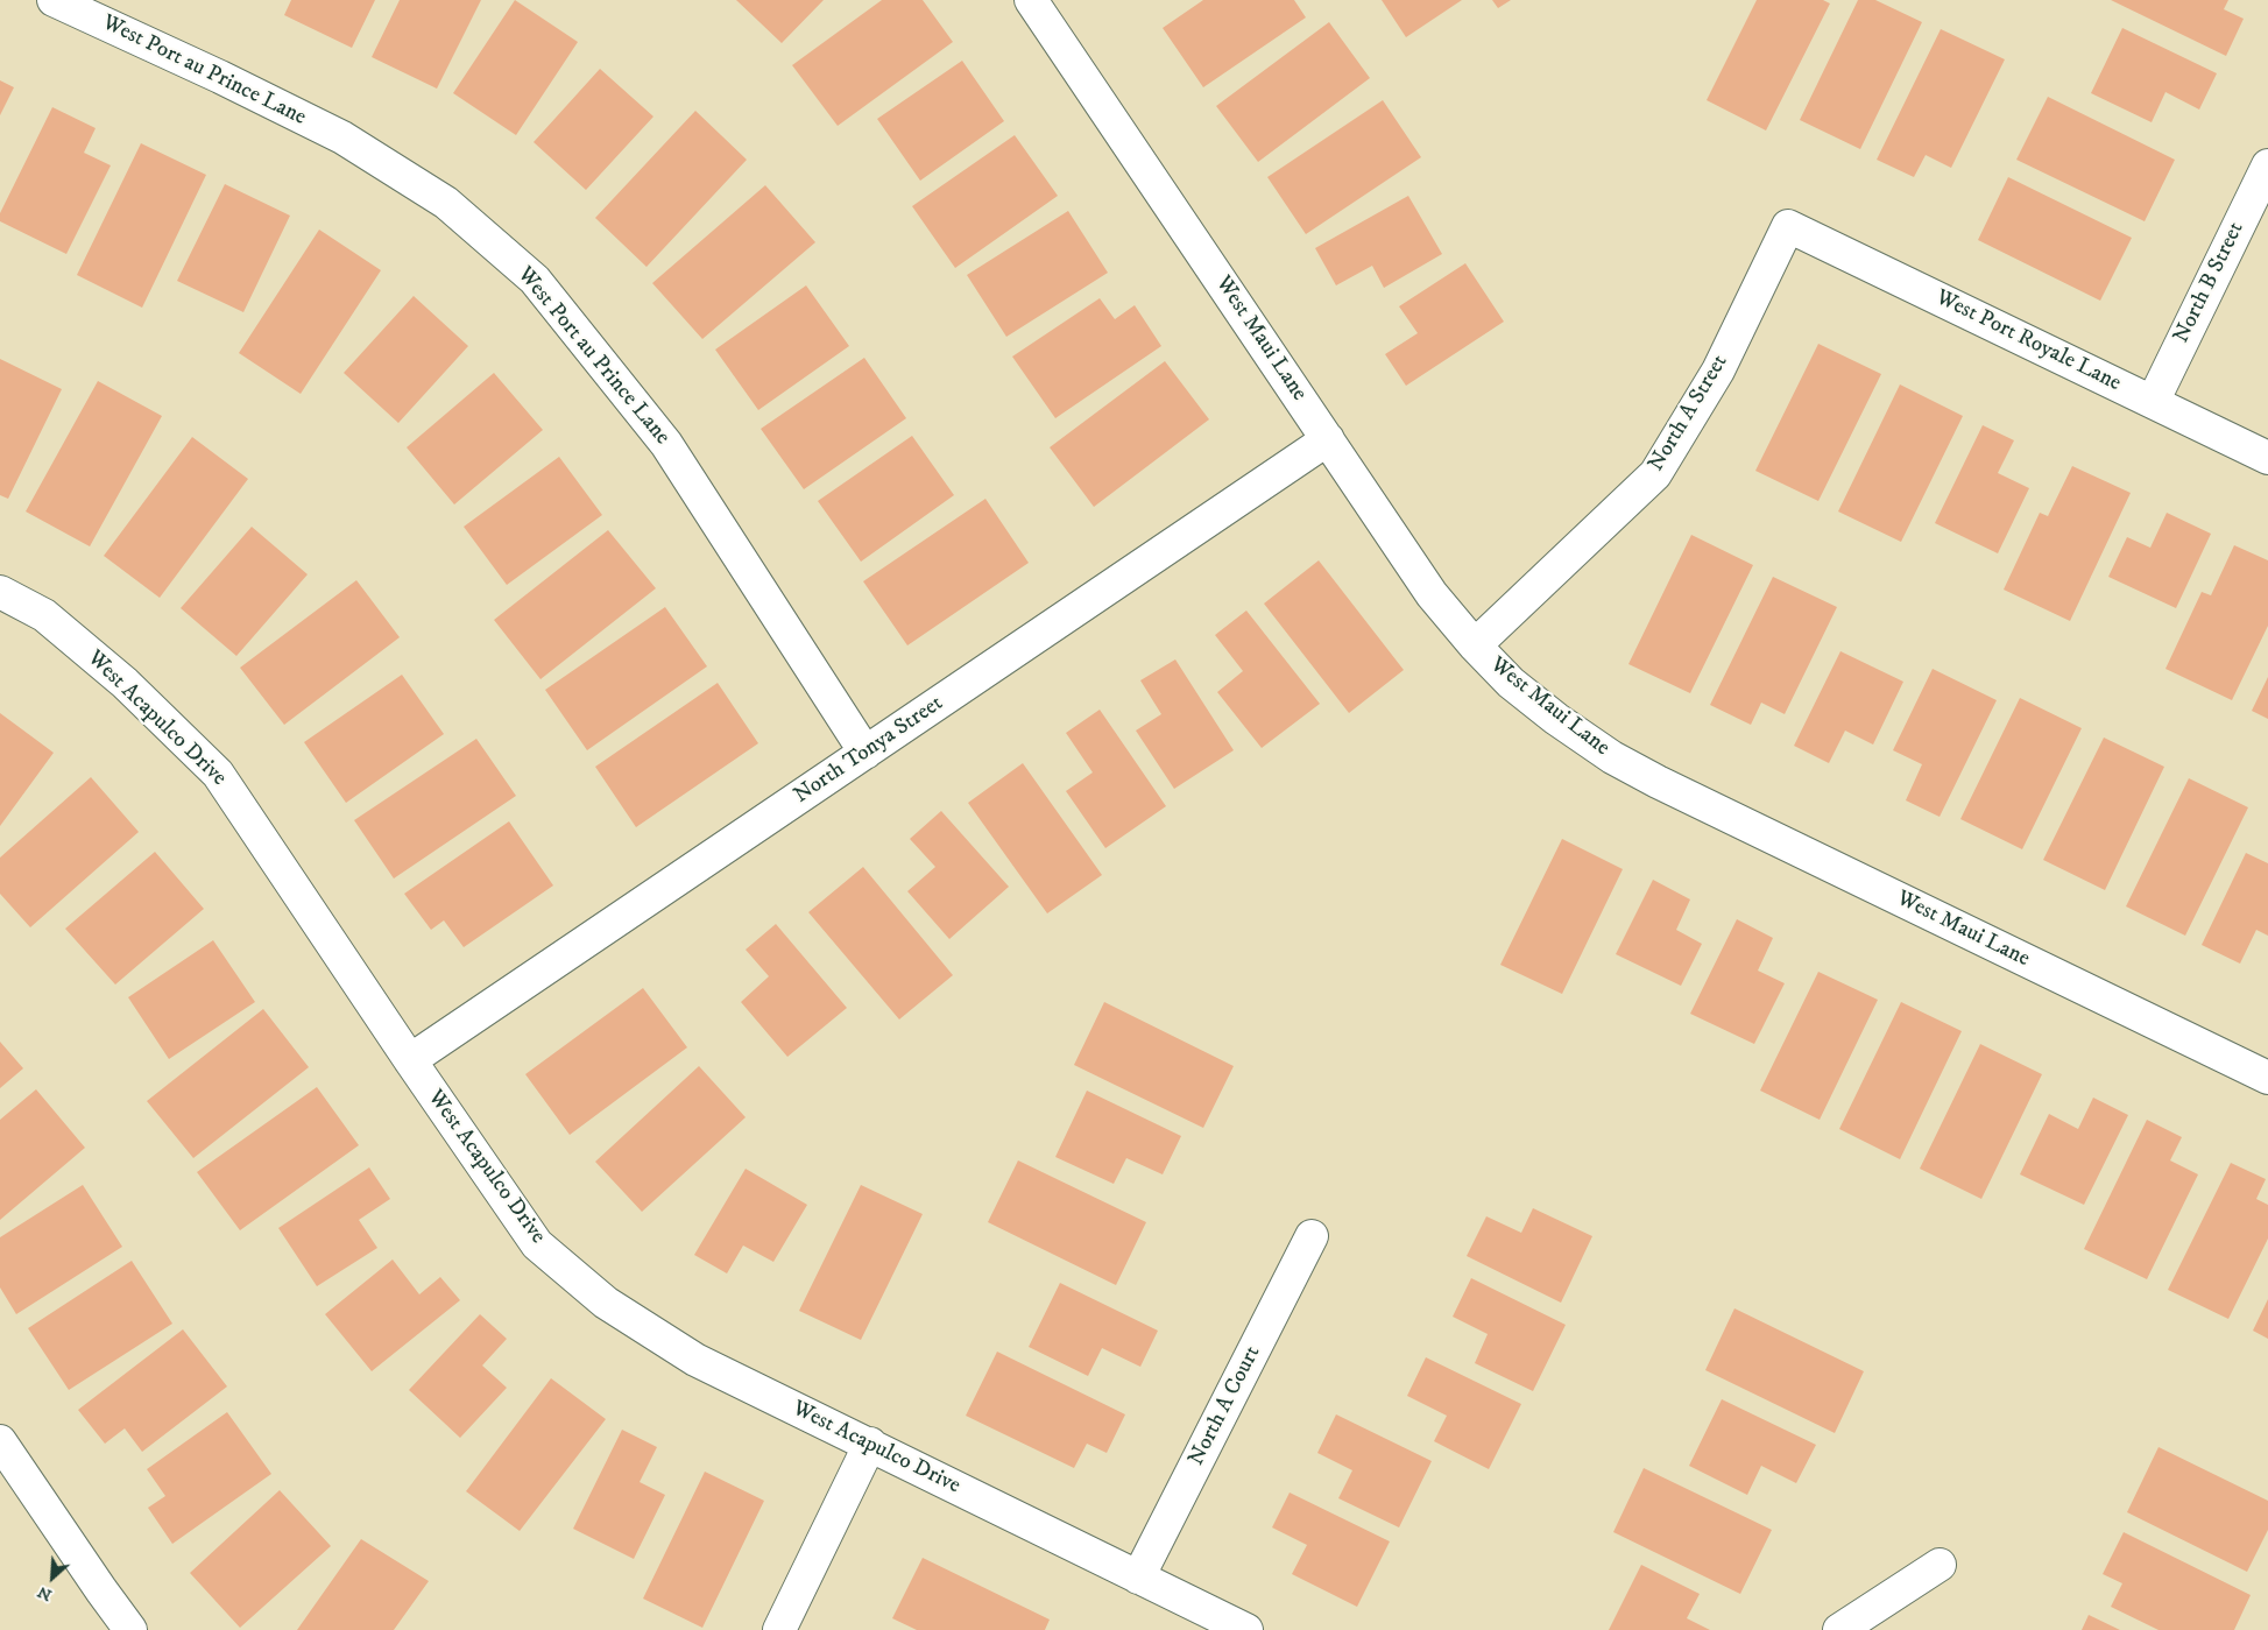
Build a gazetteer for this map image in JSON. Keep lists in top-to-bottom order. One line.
{"streets":{"street":["West Port au Prince Lane","North B Street","West Maui Lane","West Port Royale Lane","North A Street","West Acapulco Drive","North Tonya Street","North A Court"]},"crossings":[["West Port au Prince Lane","North Tonya Street"],["North B Street","West Port Royale Lane"],["West Maui Lane","North A Street"],["West Maui Lane","North Tonya Street"],["West Port Royale Lane","North A Street"],["West Acapulco Drive","North Tonya Street"],["West Acapulco Drive","North A Court"]],"north":"bottom left"}
